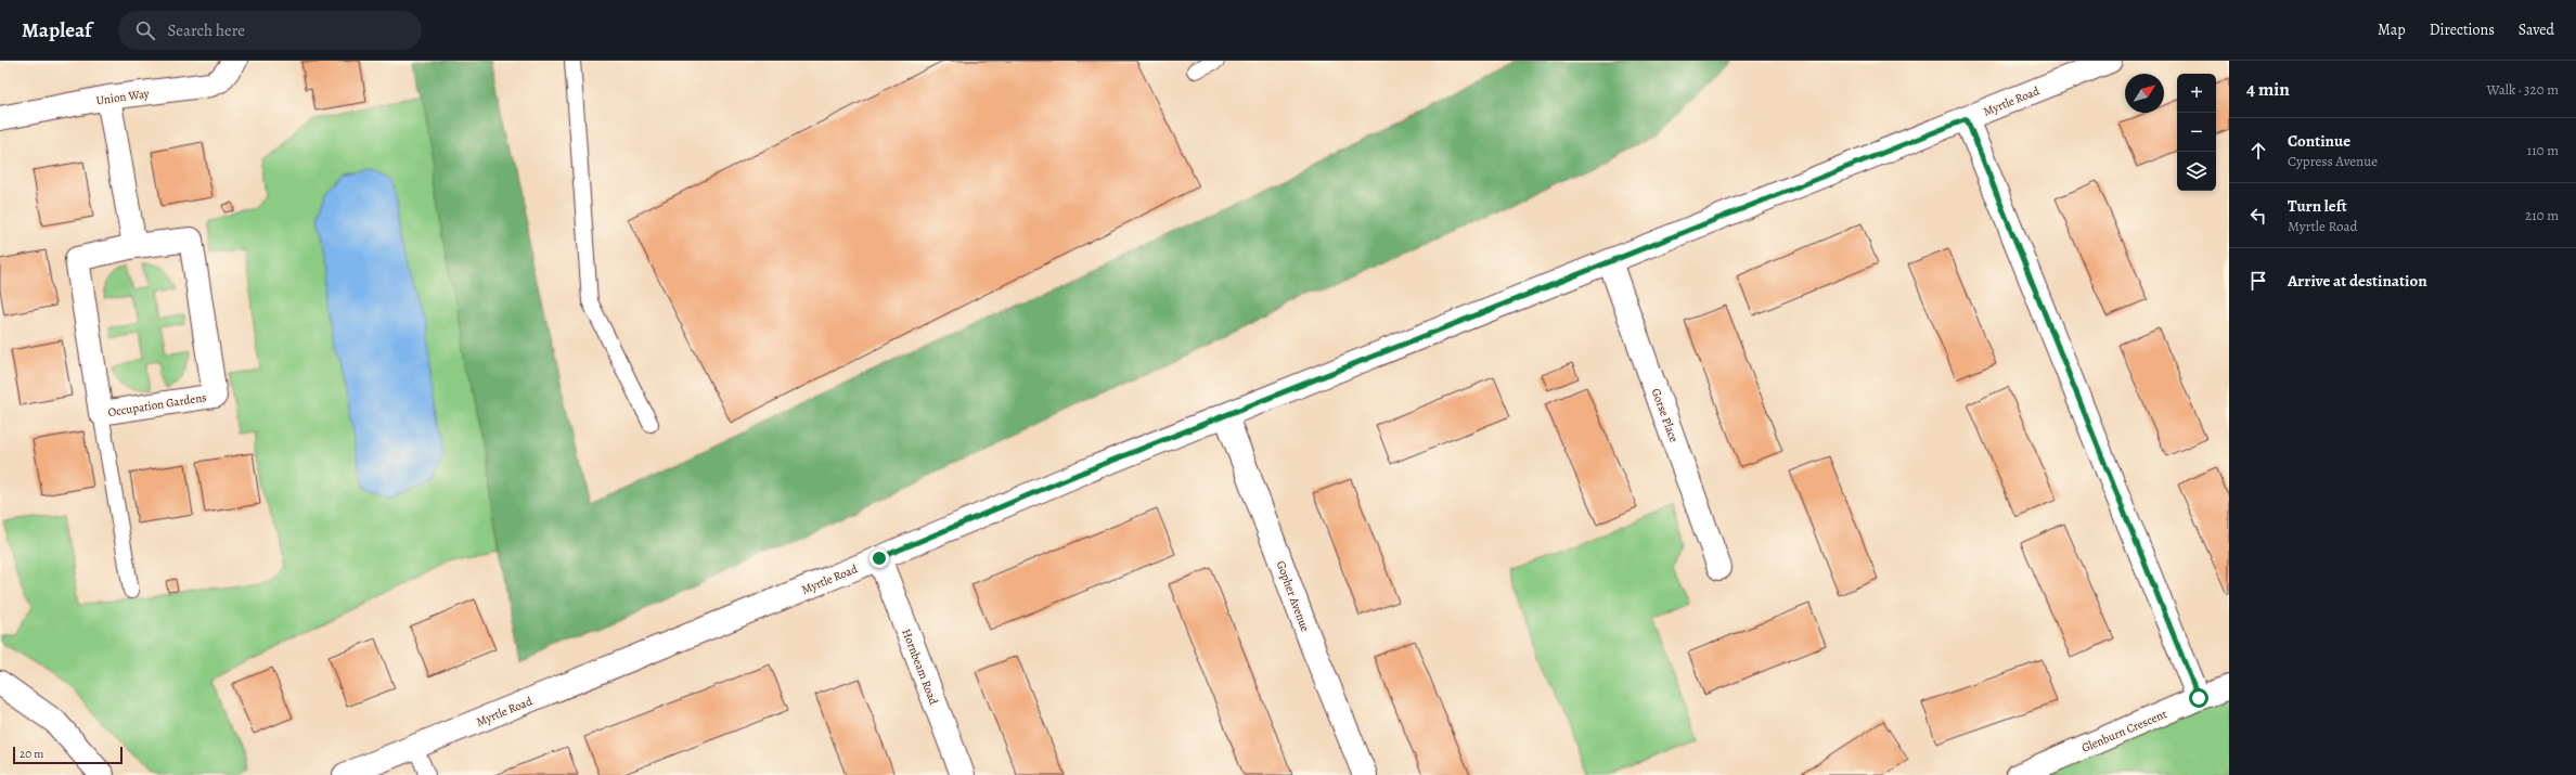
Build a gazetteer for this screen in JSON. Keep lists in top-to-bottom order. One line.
{"streets":{"street":["Union Way","Myrtle Road","Occupation Gardens","Gorse Place","Gopher Avenue","Hornbeam Road","Glenburn Crescent"]},"crossings":[["Myrtle Road","Gorse Place"],["Myrtle Road","Gopher Avenue"],["Myrtle Road","Hornbeam Road"]],"scale_bar":"20 m","north":"top right","page":{"header":"Mapleaf","search":"Search here","nav":["Map","Directions","Saved"],"heading":["4 min","Walk · 320 m"],"map_buttons":["+","−"],"list":[["Continue","Cypress Avenue","110 m"],["Turn left","Myrtle Road","210 m"],"Arrive at destination"],"scale":"20 m"}}
